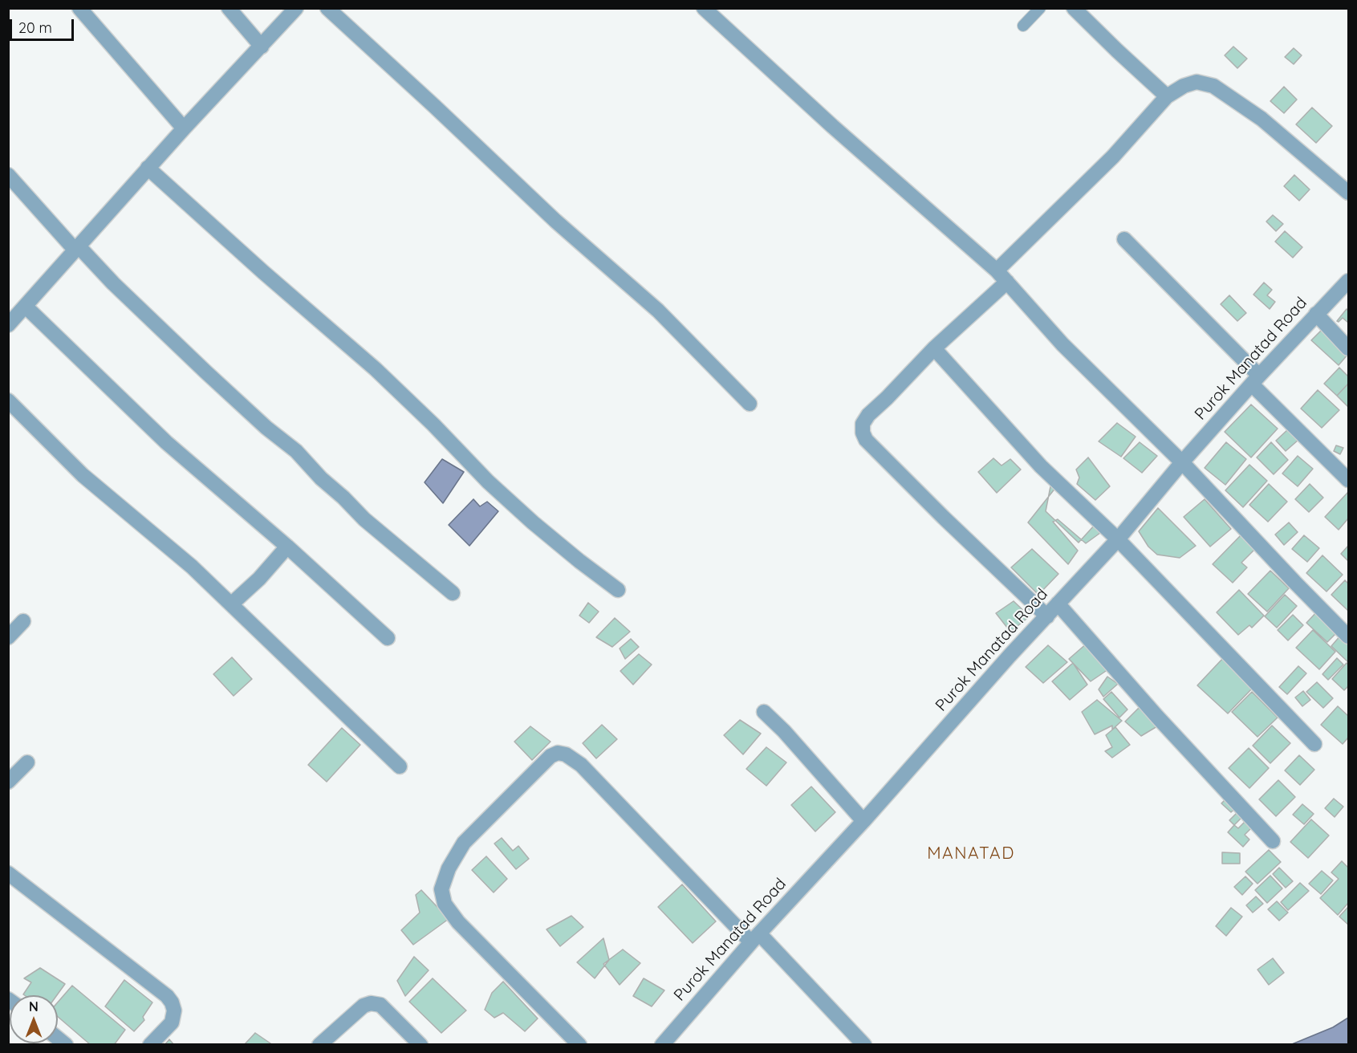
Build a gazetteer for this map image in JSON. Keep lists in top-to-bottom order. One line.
{"streets":{"street":["Purok Manatad Road"]},"districts":["MANATAD"],"scale_bar":"20 m","north":"top"}
